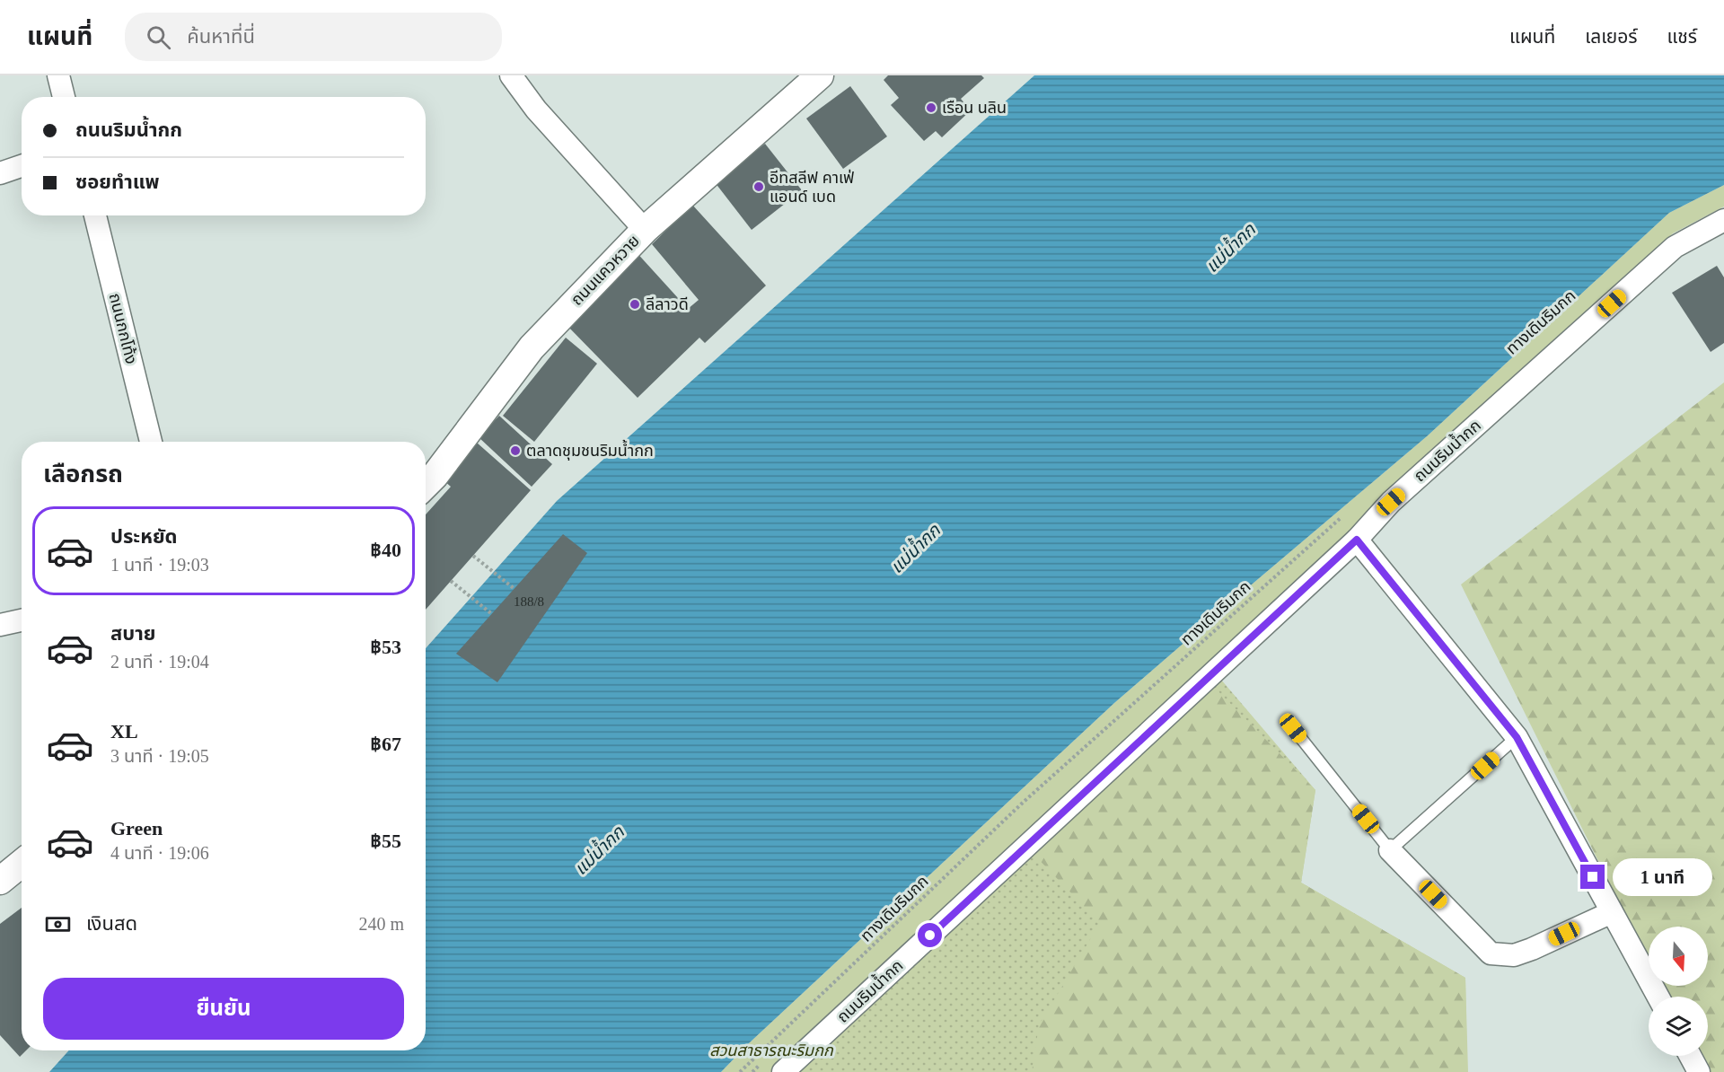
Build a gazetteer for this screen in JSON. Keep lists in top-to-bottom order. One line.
{"streets":{"street":["ถนนแควหวาย","ถนนกกโท้ง","ถนนริมน้ำกก"],"path":["ทางเดินริมกก"]},"water":["แม่น้ำกก"],"parks":["สวนสาธารณะริมกก"],"places":["เรือน นลิน","อีทสลีฟ คาเฟ่ แอนด์ เบด","ลีลาวดี","ตลาดชุมชนริมน้ำกก"],"house_numbers":["188/8"],"north":"bottom","page":{"header":"แผนที่","search":"ค้นหาที่นี่","nav":["แผนที่","เลเยอร์","แชร์"],"banner":["ถนนริมน้ำกก","ซอยทำแพ"],"heading":"เลือกรถ","list":[{"name":"ประหยัด","note":"1 นาที · 19:03","value":"฿40"},{"name":"สบาย","note":"2 นาที · 19:04","value":"฿53"},{"name":"XL","note":"3 นาที · 19:05","value":"฿67"},{"name":"Green","note":"4 นาที · 19:06","value":"฿55"}],"bubble":"1 นาที","pay":["เงินสด","240 m"],"buttons":"ยืนยัน"}}
